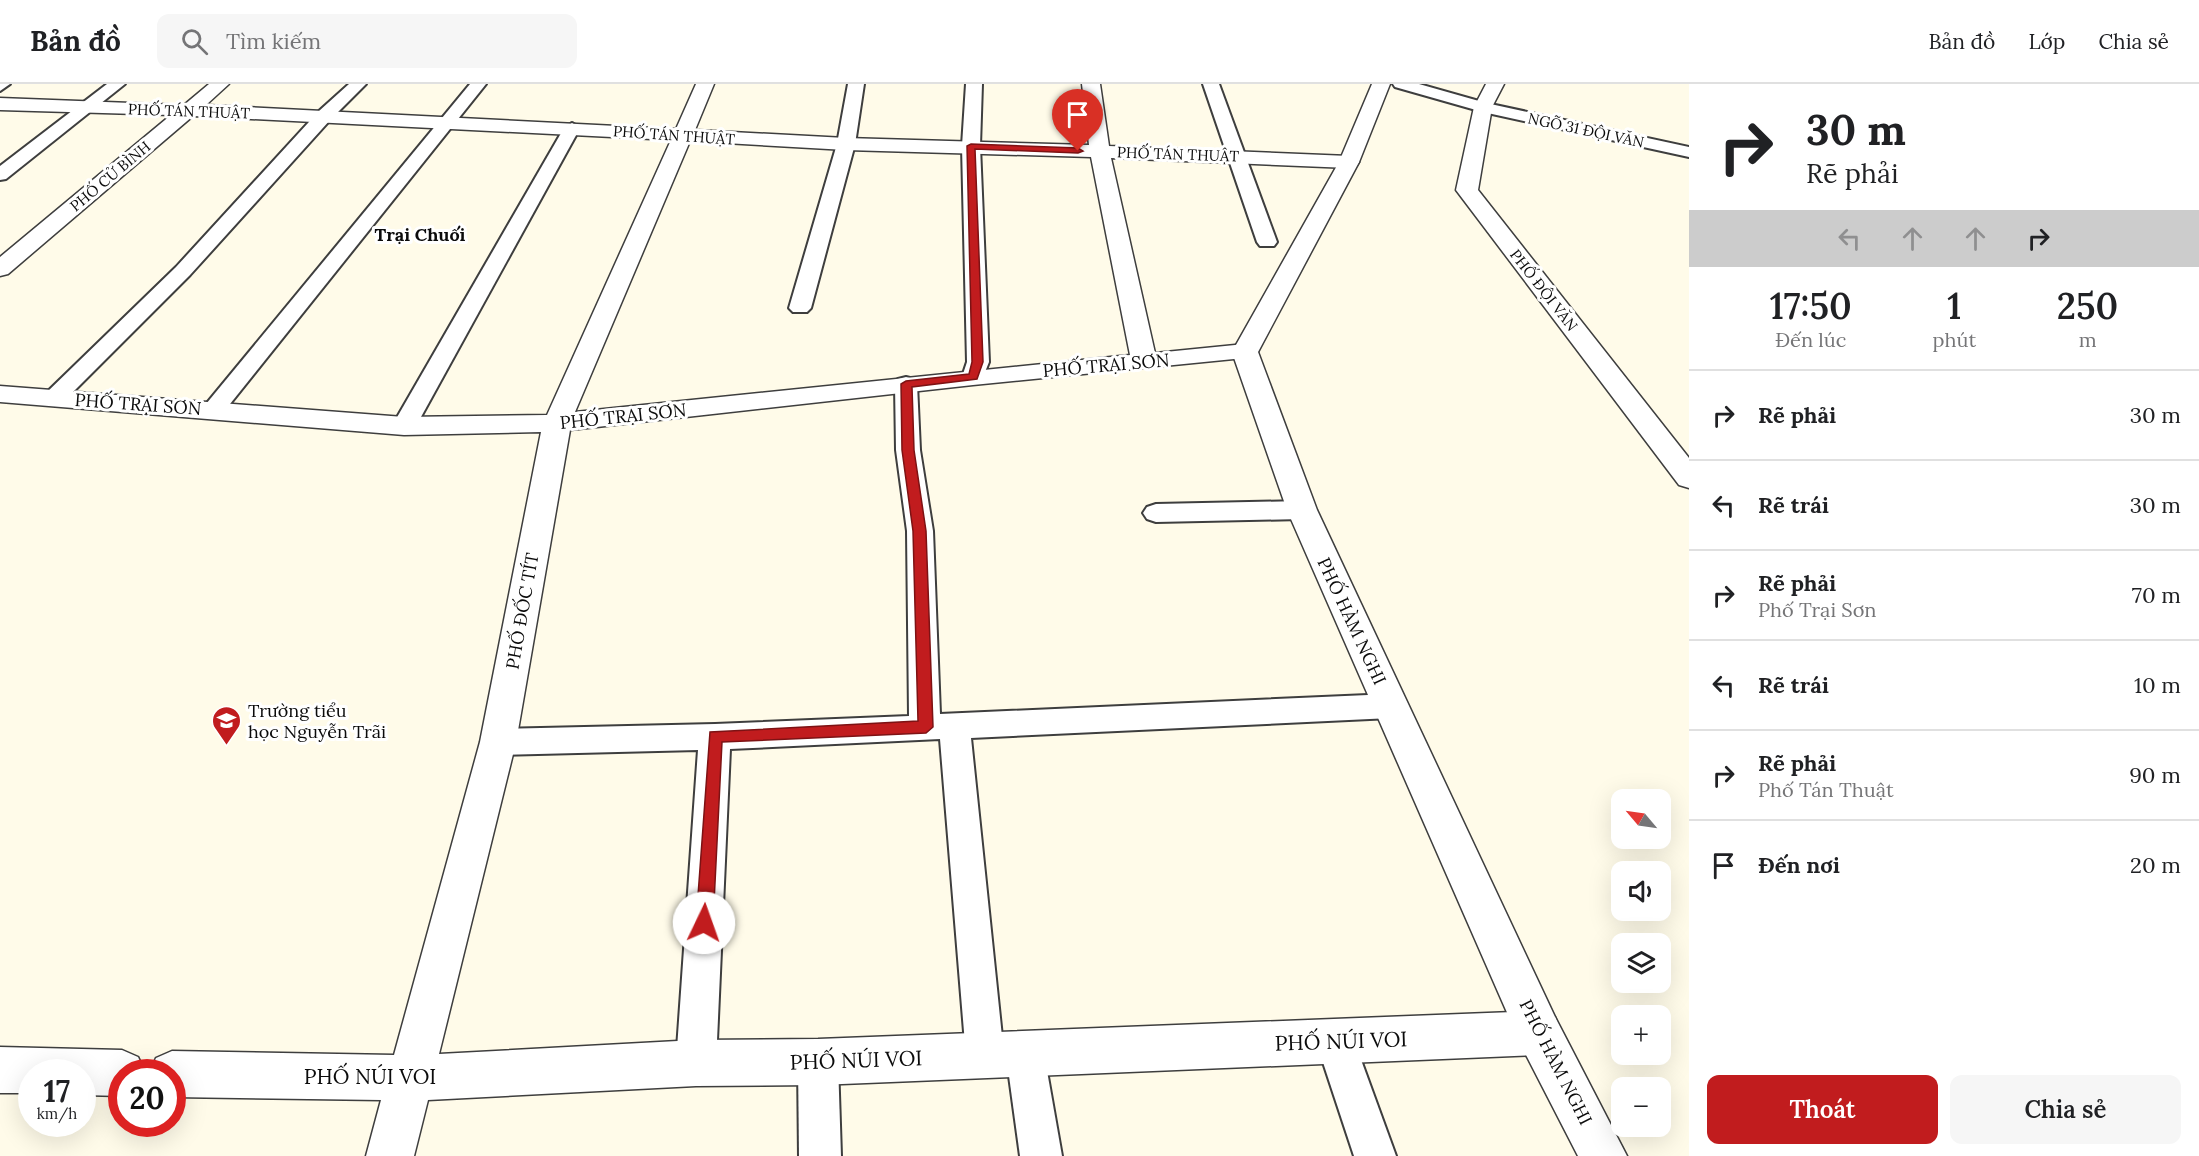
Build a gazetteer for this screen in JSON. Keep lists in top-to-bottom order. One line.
{"streets":{"street":["PHỐ TÁN THUẬT","PHỐ CỬ BÌNH","PHỐ ĐỘI VĂN","PHỐ TRẠI SƠN","PHỐ ĐỐC TÍT","PHỐ HÀM NGHI","PHỐ NÚI VOI"],"lane":["NGÕ 31 ĐỘI VĂN"]},"crossings":[["PHỐ TÁN THUẬT","PHỐ CỬ BÌNH"],["PHỐ TÁN THUẬT","PHỐ ĐỐC TÍT"],["NGÕ 31 ĐỘI VĂN","PHỐ ĐỘI VĂN"],["PHỐ TRẠI SƠN","PHỐ ĐỐC TÍT"],["PHỐ TRẠI SƠN","PHỐ HÀM NGHI"],["PHỐ ĐỐC TÍT","PHỐ NÚI VOI"],["PHỐ HÀM NGHI","PHỐ NÚI VOI"]],"districts":["Trại Chuối"],"places":{"school or university":["Trường tiểu học Nguyễn Trãi"]},"north":"top left","page":{"header":"Bản đồ","search":"Tìm kiếm","nav":["Bản đồ","Lớp","Chia sẻ"],"turn":["30 m","Rẽ phải"],"eta":["17:50","Đến lúc","1","phút","250","m"],"list":[{"name":"Rẽ phải","value":"30 m"},{"name":"Rẽ trái","value":"30 m"},{"name":"Rẽ phải","note":"Phố Trại Sơn","value":"70 m"},{"name":"Rẽ trái","value":"10 m"},{"name":"Rẽ phải","note":"Phố Tán Thuật","value":"90 m"},{"name":"Đến nơi","value":"20 m"}],"map_buttons":["+","−"],"speed":"17 km/h","limit":"20","buttons":["Thoát","Chia sẻ"]}}
